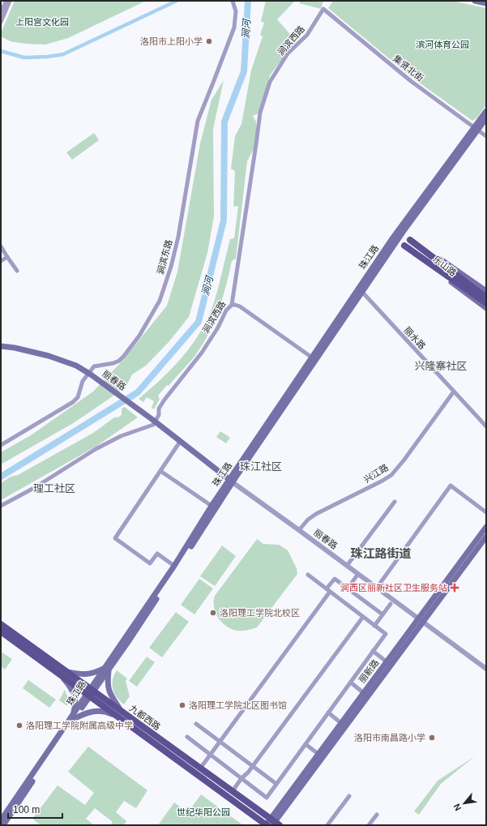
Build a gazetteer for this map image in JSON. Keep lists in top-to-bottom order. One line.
{"streets":{"main road":["珠江路","乐山路","丽春路","丽新路","九都西路"],"street":["涧滨西路","集贤北街","涧滨东路","丽水路","兴江路"]},"crossings":[["涧滨西路","集贤北街"],["涧滨西路","丽春路"],["集贤北街","珠江路"],["涧滨东路","丽春路"],["珠江路","乐山路"],["珠江路","丽水路"],["珠江路","丽春路"],["珠江路","九都西路"],["丽水路","兴江路"],["丽春路","兴江路"],["丽春路","丽新路"],["丽新路","九都西路"]],"districts":["兴隆寨社区","珠江社区","理工社区","珠江路街道"],"water":["涧河"],"parks":["上阳宫文化园","滨河体育公园","世纪华阳公园"],"places":{"other":["洛阳市上阳小学","洛阳理工学院北校区","洛阳理工学院北区图书馆","洛阳理工学院附属高级中学","洛阳市南昌路小学"],"health":["涧西区丽新社区卫生服务站"]},"scale_bar":"100 m","north":"bottom left"}
